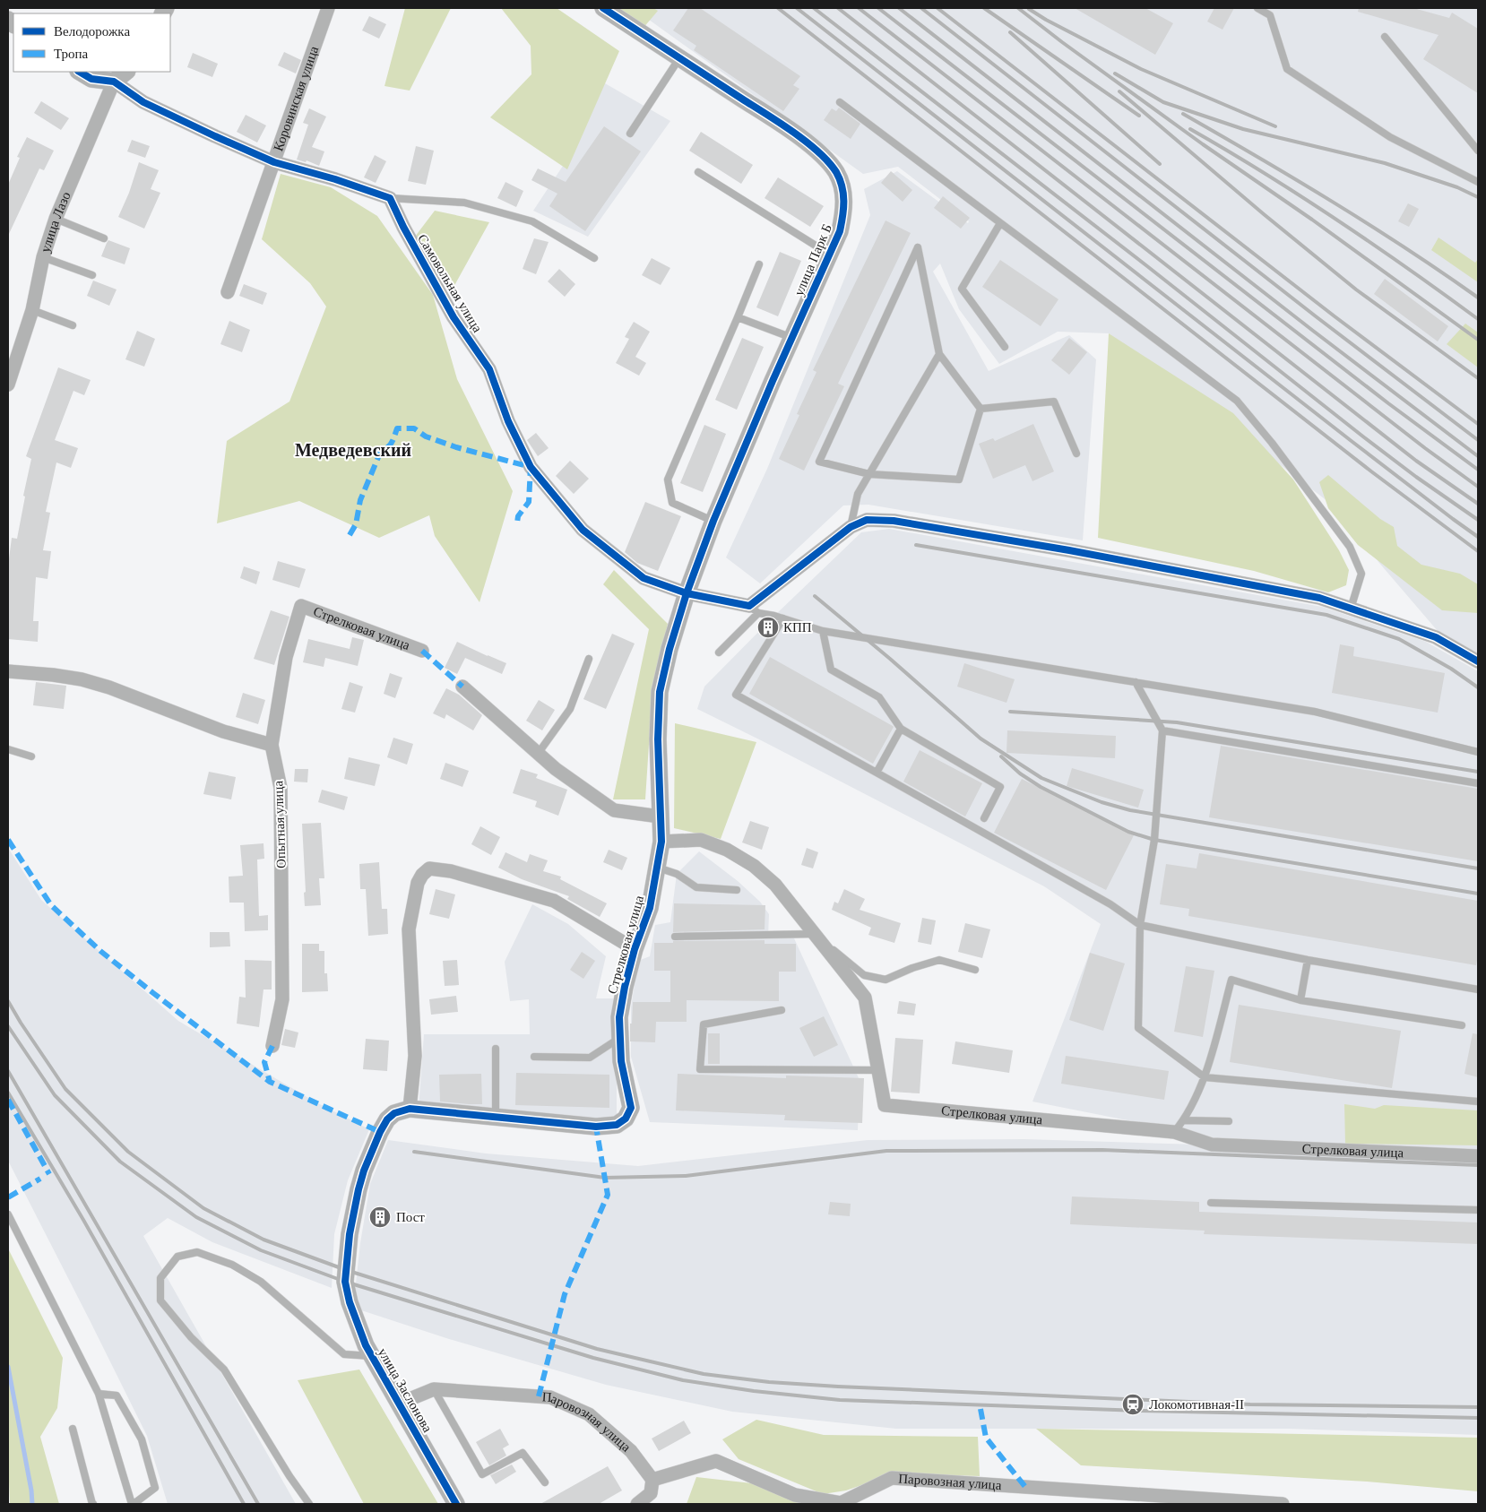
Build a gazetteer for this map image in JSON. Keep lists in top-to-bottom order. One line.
{"streets":{"street":["Коровинская улица","улица Лазо","улица Парк Б","Самовольная улица","Стрелковая улица","Опытная улица","улица Заслонова","Паровозная улица"]},"crossings":[["улица Парк Б","Самовольная улица"],["улица Парк Б","Стрелковая улица"],["Самовольная улица","Стрелковая улица"],["Стрелковая улица","Опытная улица"],["Стрелковая улица","улица Заслонова"],["улица Заслонова","Паровозная улица"]],"districts":["Медведевский"],"places":{"building":["КПП","Пост"],"station":["Локомотивная-II"]},"legend":["Велодорожка","Тропа"]}
